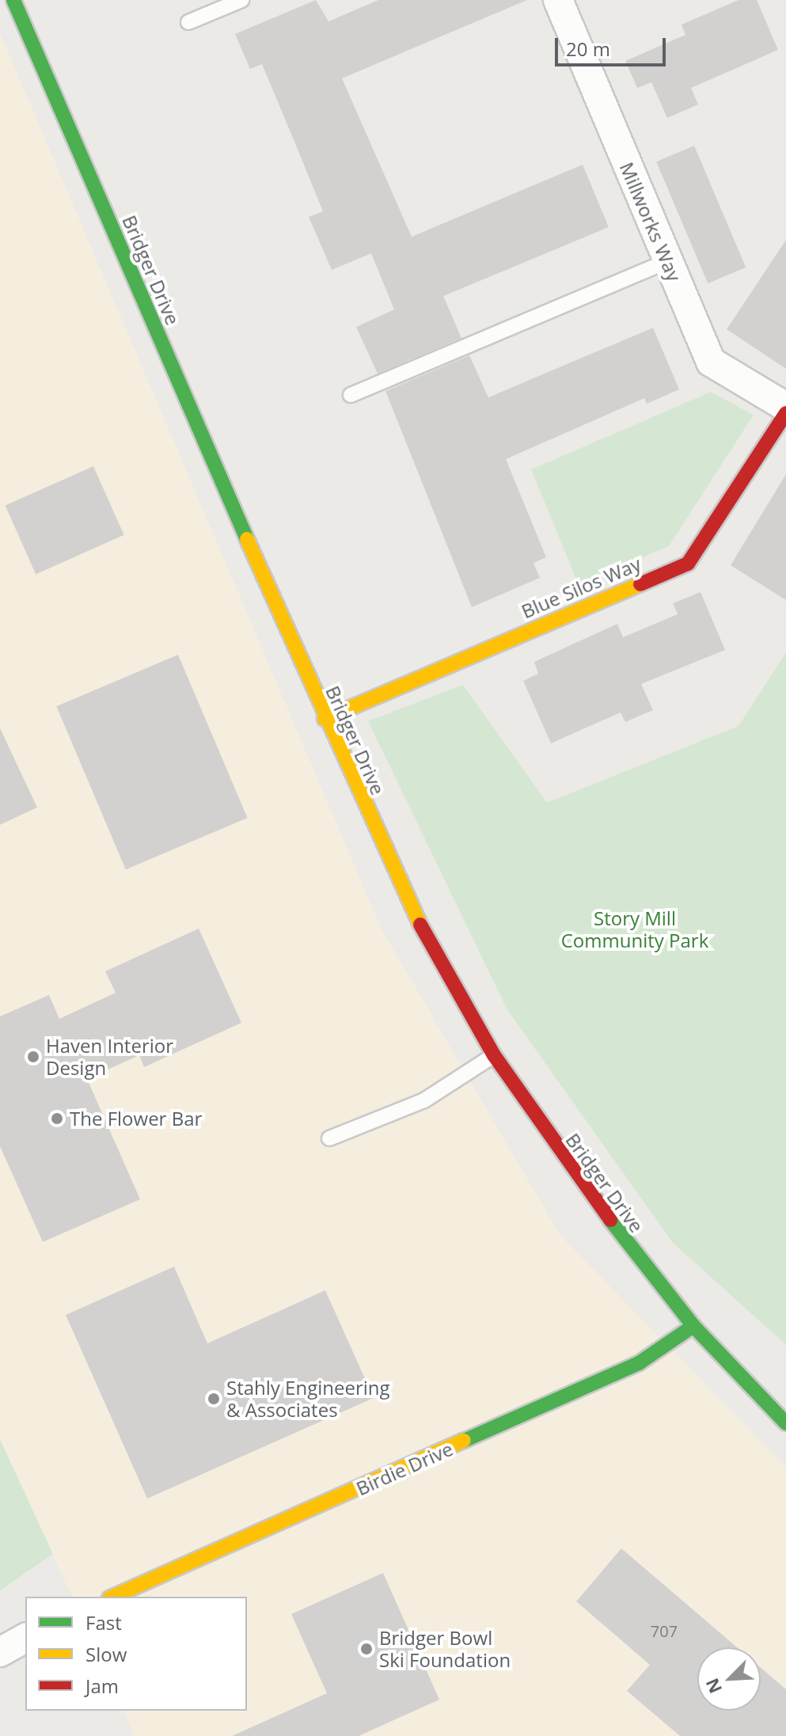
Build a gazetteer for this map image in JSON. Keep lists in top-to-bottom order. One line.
{"streets":{"main road":["Bridger Drive","Blue Silos Way","Birdie Drive"],"street":["Millworks Way"]},"crossings":[["Bridger Drive","Blue Silos Way"],["Bridger Drive","Birdie Drive"]],"parks":["Story Mill Community Park"],"places":["Haven Interior Design","The Flower Bar","Stahly Engineering & Associates","Bridger Bowl Ski Foundation"],"house_numbers":["707"],"legend":["Fast","Slow","Jam"],"scale_bar":"20 m","north":"bottom left"}
